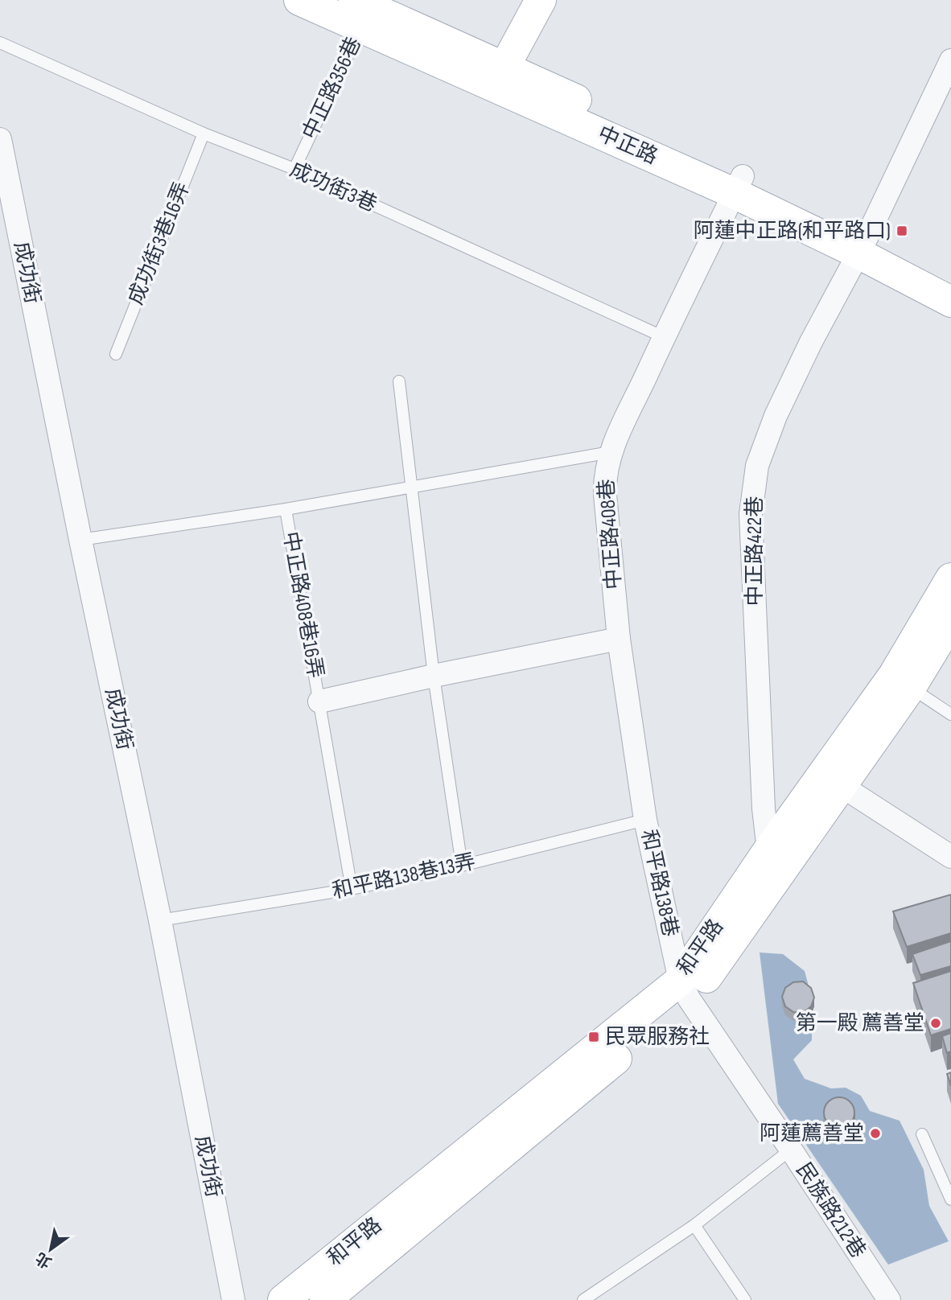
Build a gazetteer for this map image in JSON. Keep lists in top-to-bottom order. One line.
{"streets":{"main road":["中正路","和平路"],"street":["成功街","中正路408巷","中正路422巷","和平路138巷","民族路212巷"],"lane":["中正路356巷","成功街3巷","成功街3巷16弄","中正路408巷16弄","和平路138巷13弄"]},"crossings":[["中正路356巷","中正路"],["中正路356巷","成功街3巷"],["中正路","中正路408巷"],["中正路","中正路422巷"],["成功街3巷","成功街3巷16弄"],["成功街3巷","中正路408巷"],["成功街","和平路138巷13弄"],["中正路408巷","和平路138巷13弄"],["中正路408巷","和平路138巷"],["中正路422巷","和平路"],["中正路408巷16弄","和平路138巷13弄"],["和平路138巷13弄","和平路138巷"],["和平路138巷","和平路"],["和平路138巷","民族路212巷"],["和平路","民族路212巷"]],"places":{"transit":["阿蓮中正路(和平路口)","民眾服務社"],"other":["第一殿 薦善堂","阿蓮薦善堂"]},"north":"bottom left"}
